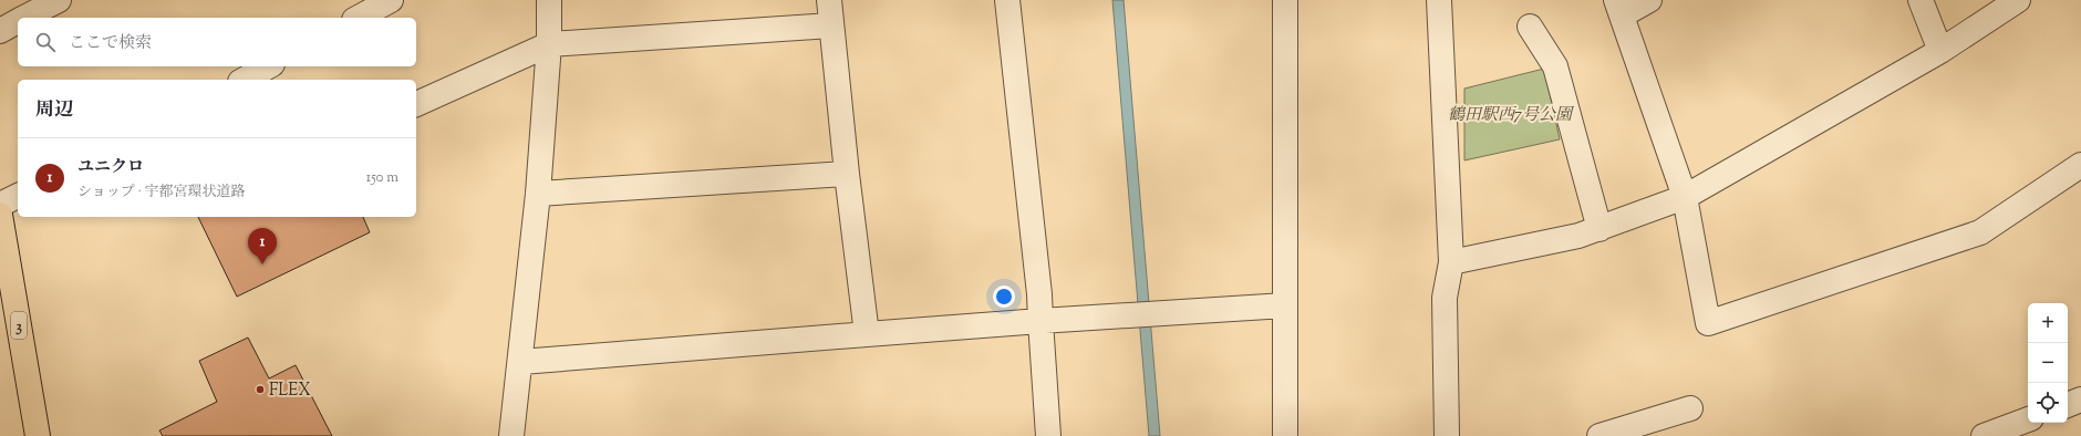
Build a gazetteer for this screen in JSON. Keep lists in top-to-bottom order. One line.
{"streets":{"main road":["3"]},"parks":["鶴田駅西7号公園"],"places":["FLEX"],"page":{"search":"ここで検索","heading":"周辺","list":[{"mark":"1","name":"ユニクロ","note":"ショップ · 宇都宮環状道路","value":"150 m"}],"pins":"1","map_buttons":["+","−"]}}
